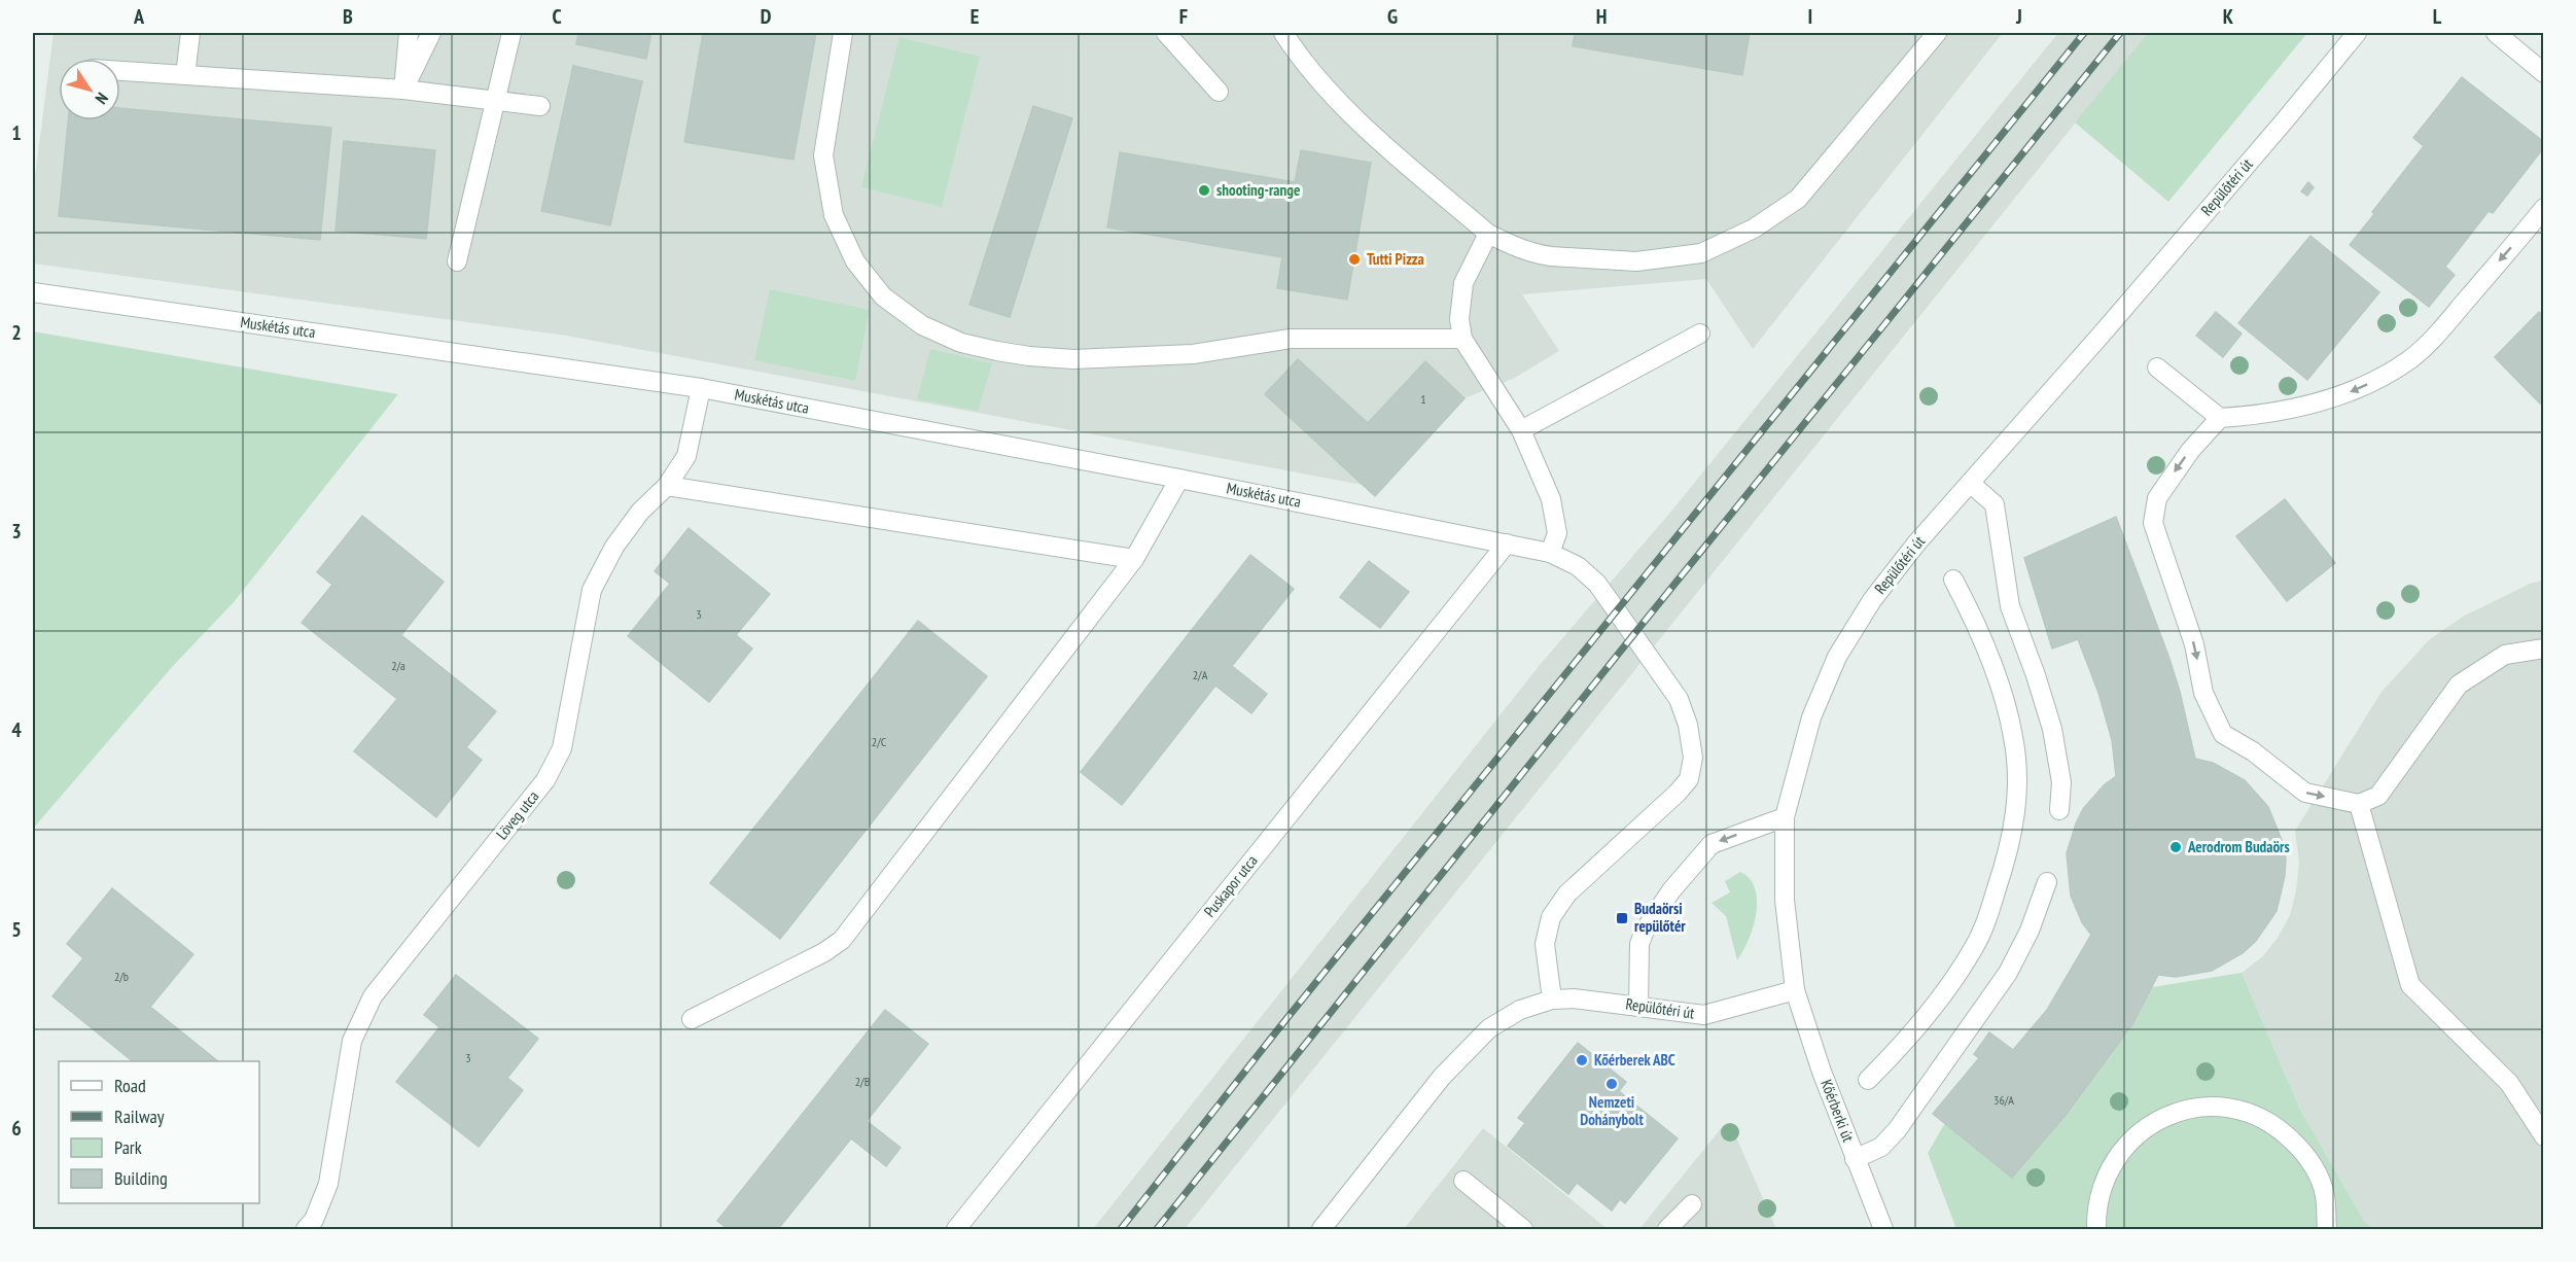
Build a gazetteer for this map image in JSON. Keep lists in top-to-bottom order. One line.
{"streets":{"street":["Repülőtéri út","Muskétás utca","Löveg utca","Puskapor utca","Kőérberki út"]},"crossings":[["Repülőtéri út","Kőérberki út"],["Muskétás utca","Löveg utca"],["Muskétás utca","Puskapor utca"]],"places":{"other":["shooting-range","Tutti Pizza","Aerodrom Budaörs","Kőérberek ABC","Nemzeti Dohánybolt"],"transit":["Budaörsi repülőtér"]},"house_numbers":["1","3","2/a","2/A","2/C","2/b","3","2/B","36/A"],"legend":["Road","Railway","Park","Building"],"north":"bottom right","grid":{"columns":["A","B","C","D","E","F","G","H","I","J","K","L"],"rows":["1","2","3","4","5","6"]}}
